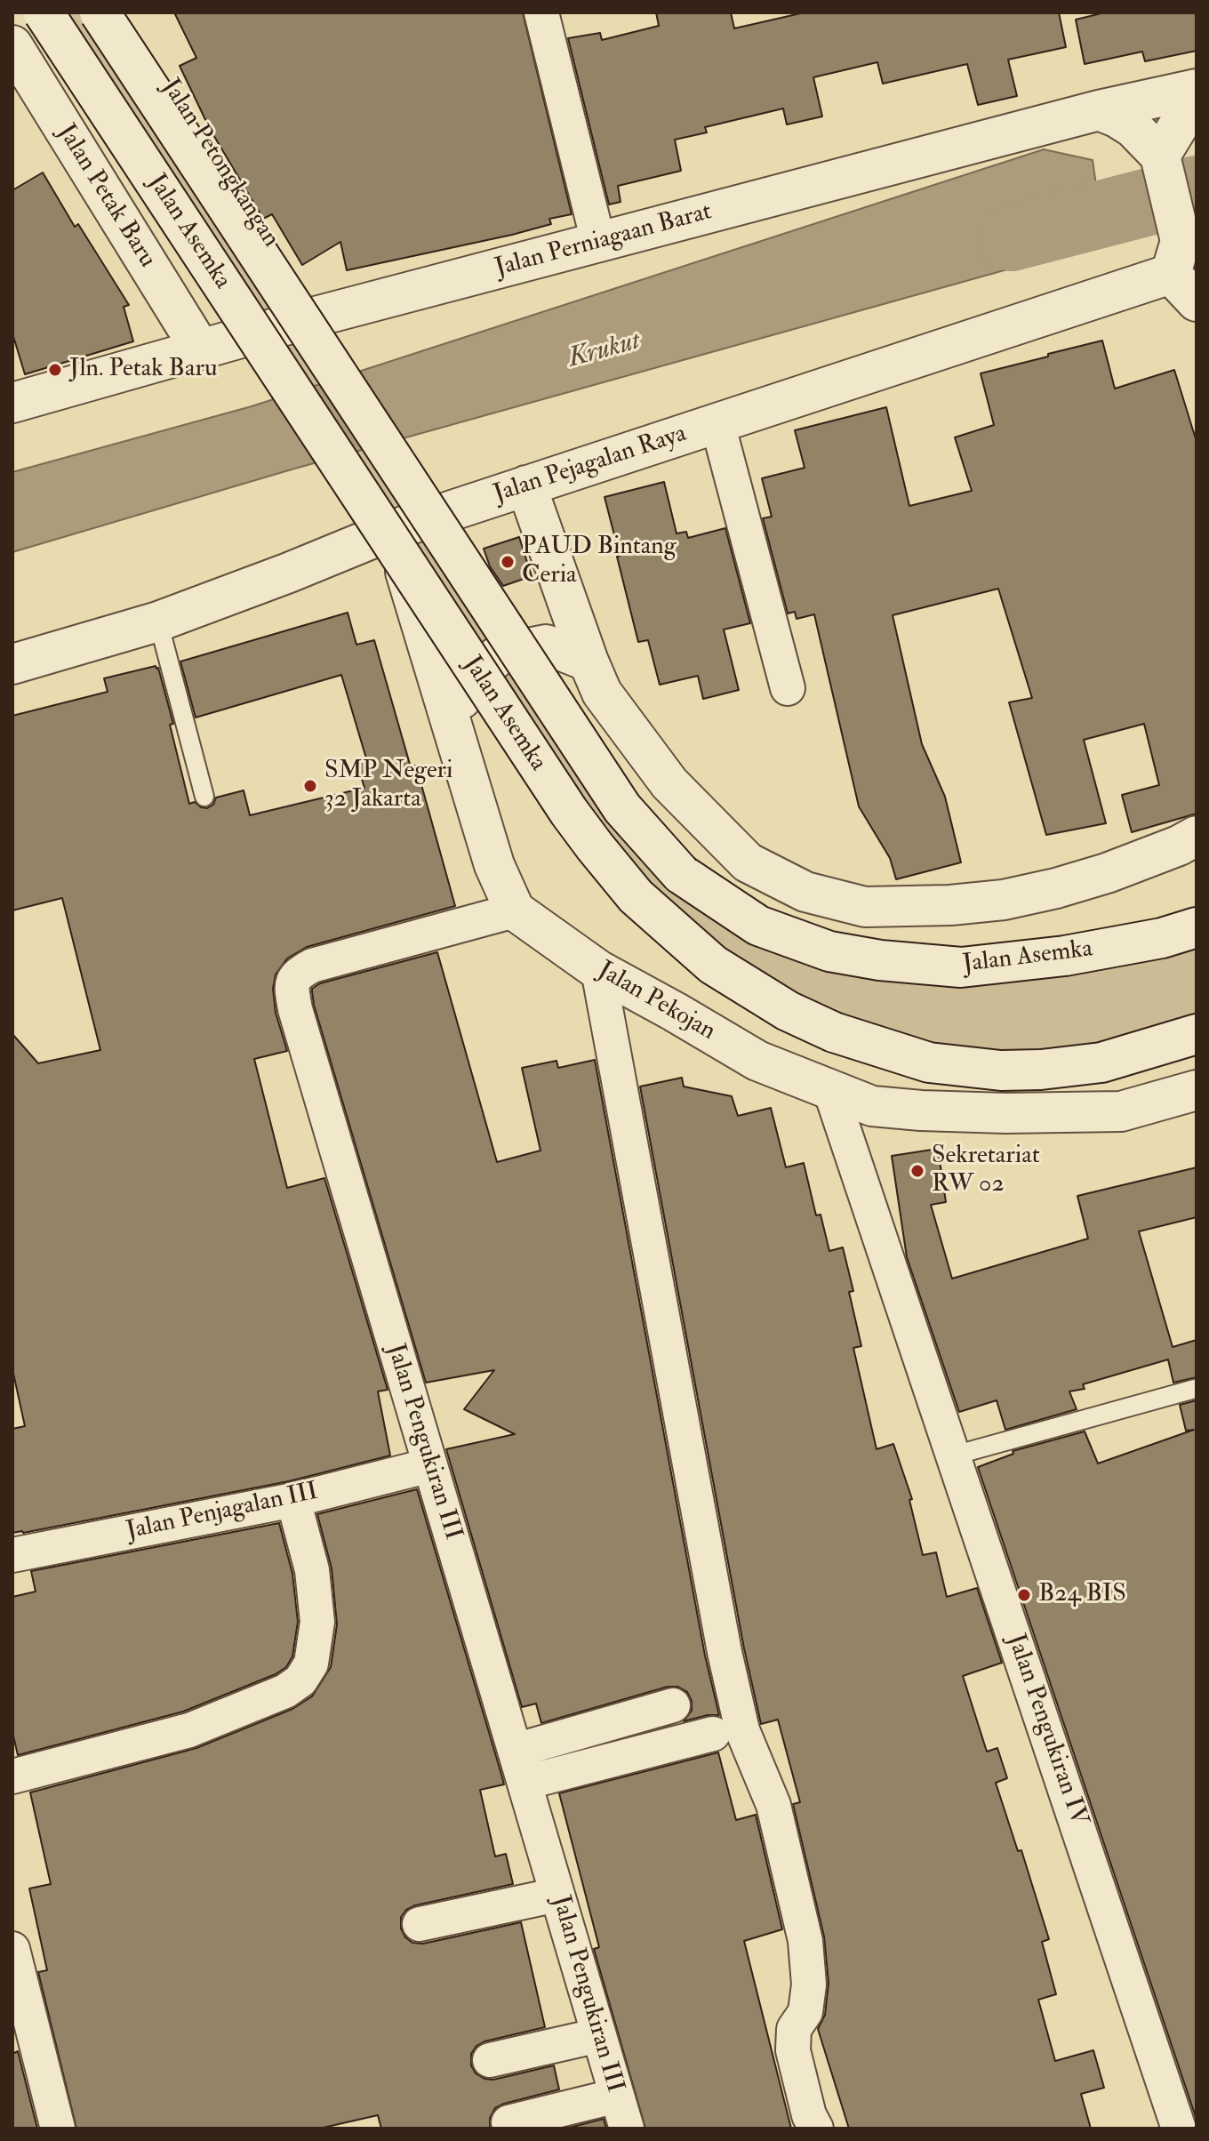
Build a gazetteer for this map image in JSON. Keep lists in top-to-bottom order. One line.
{"streets":{"street":["Jalan Petongkangan","Jalan Petak Baru","Jalan Asemka","Jalan Perniagaan Barat","Jalan Pejagalan Raya","Jalan Pekojan","Jalan Pengukiran III","Jalan Penjagalan III","Jalan Pengukiran IV"]},"crossings":[["Jalan Petongkangan","Jalan Perniagaan Barat"],["Jalan Petak Baru","Jalan Perniagaan Barat"],["Jalan Pekojan","Jalan Pengukiran III"],["Jalan Pekojan","Jalan Pengukiran IV"],["Jalan Pengukiran III","Jalan Penjagalan III"]],"water":["Krukut"],"places":["Jln. Petak Baru","PAUD Bintang Ceria","SMP Negeri 32 Jakarta","Sekretariat RW 02","B24 BIS"]}
